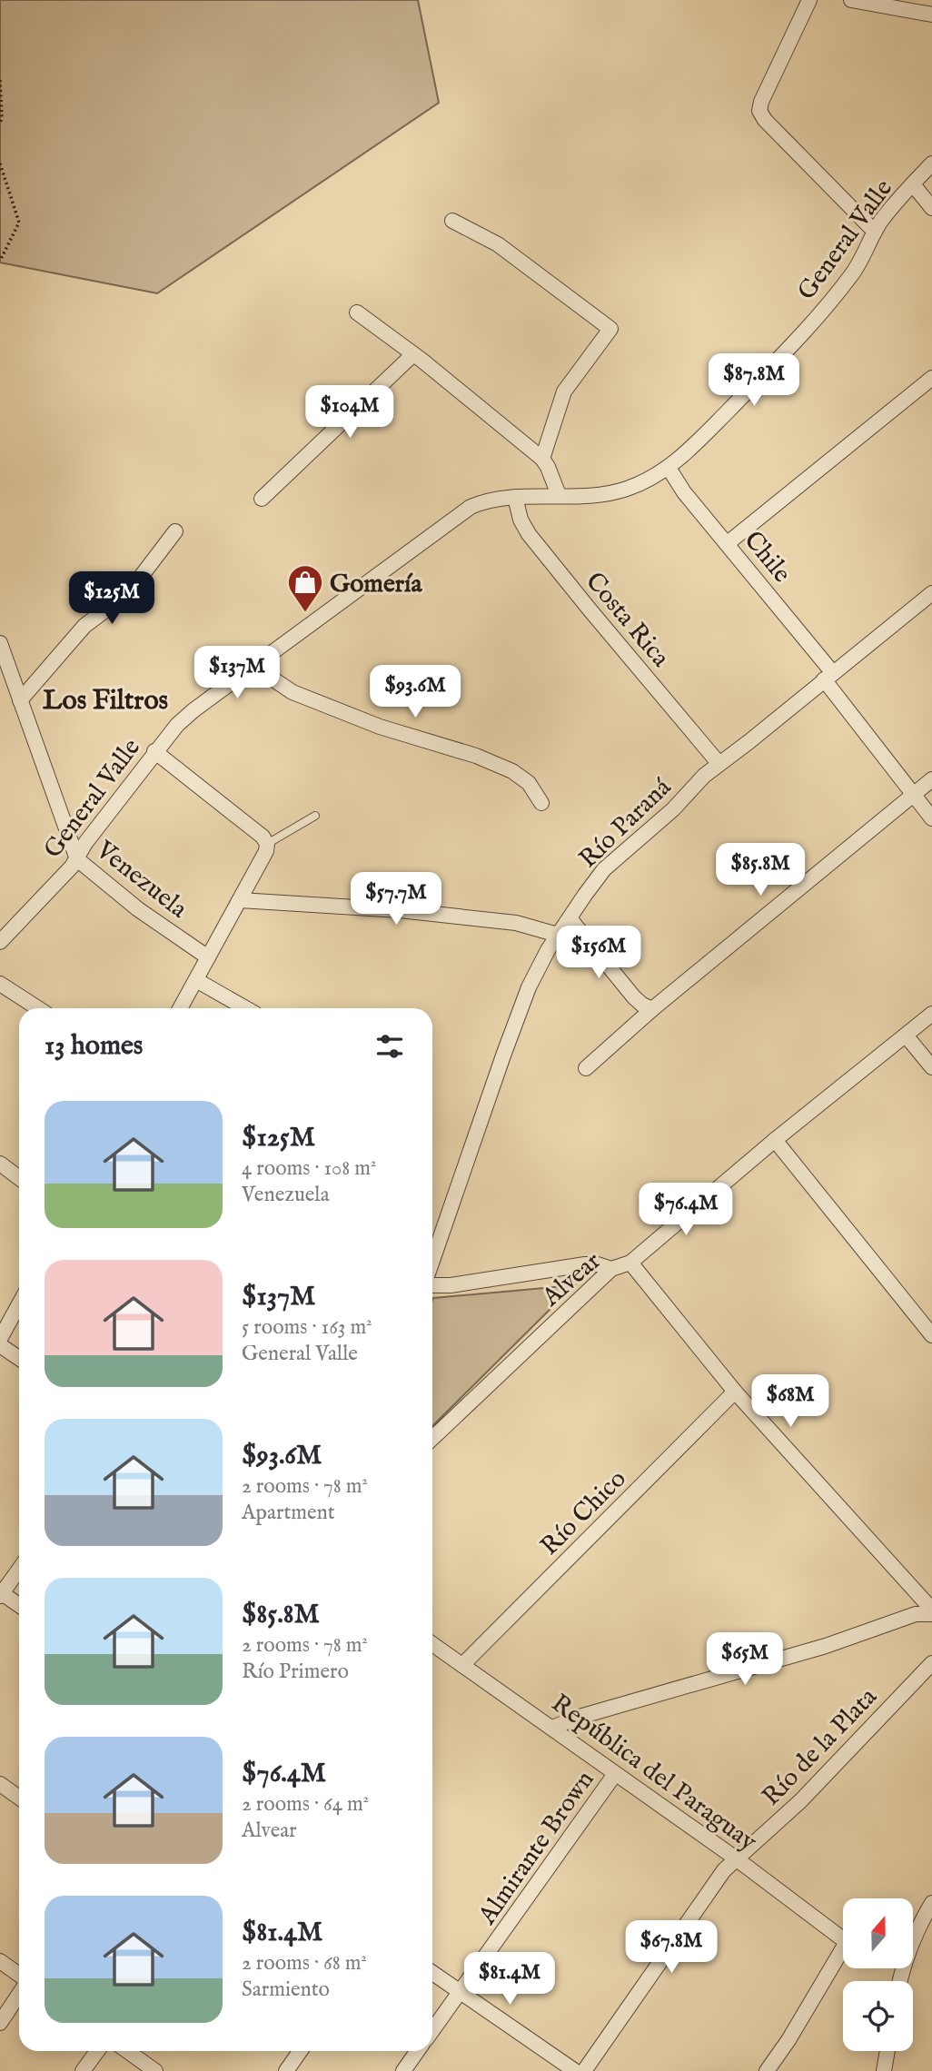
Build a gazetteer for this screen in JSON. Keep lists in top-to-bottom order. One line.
{"streets":{"street":["General Valle","Chile","Costa Rica","Río Paraná","Venezuela","Alvear","Río Chico","Río de la Plata","República del Paraguay","Almirante Brown"]},"crossings":[["General Valle","Chile"],["General Valle","Costa Rica"],["General Valle","Venezuela"],["Chile","Río Paraná"],["Costa Rica","Río Paraná"],["Río Chico","República del Paraguay"],["Río de la Plata","República del Paraguay"],["República del Paraguay","Almirante Brown"]],"districts":["Los Filtros"],"places":{"shop":["Gomería"]},"north":"top","page":{"price":["$87.8M","$104M","$125M","$137M","$93.6M","$85.8M","$57.7M","$156M","$76.4M","$68M","$65M","$67.8M","$81.4M"],"heading":"13 homes","list":[{"name":"$125M","note":"4 rooms · 108 m² · Venezuela"},{"name":"$137M","note":"5 rooms · 163 m² · General Valle"},{"name":"$93.6M","note":"2 rooms · 78 m² · Apartment"},{"name":"$85.8M","note":"2 rooms · 78 m² · Río Primero"},{"name":"$76.4M","note":"2 rooms · 64 m² · Alvear"},{"name":"$81.4M","note":"2 rooms · 68 m² · Sarmiento"}]}}
